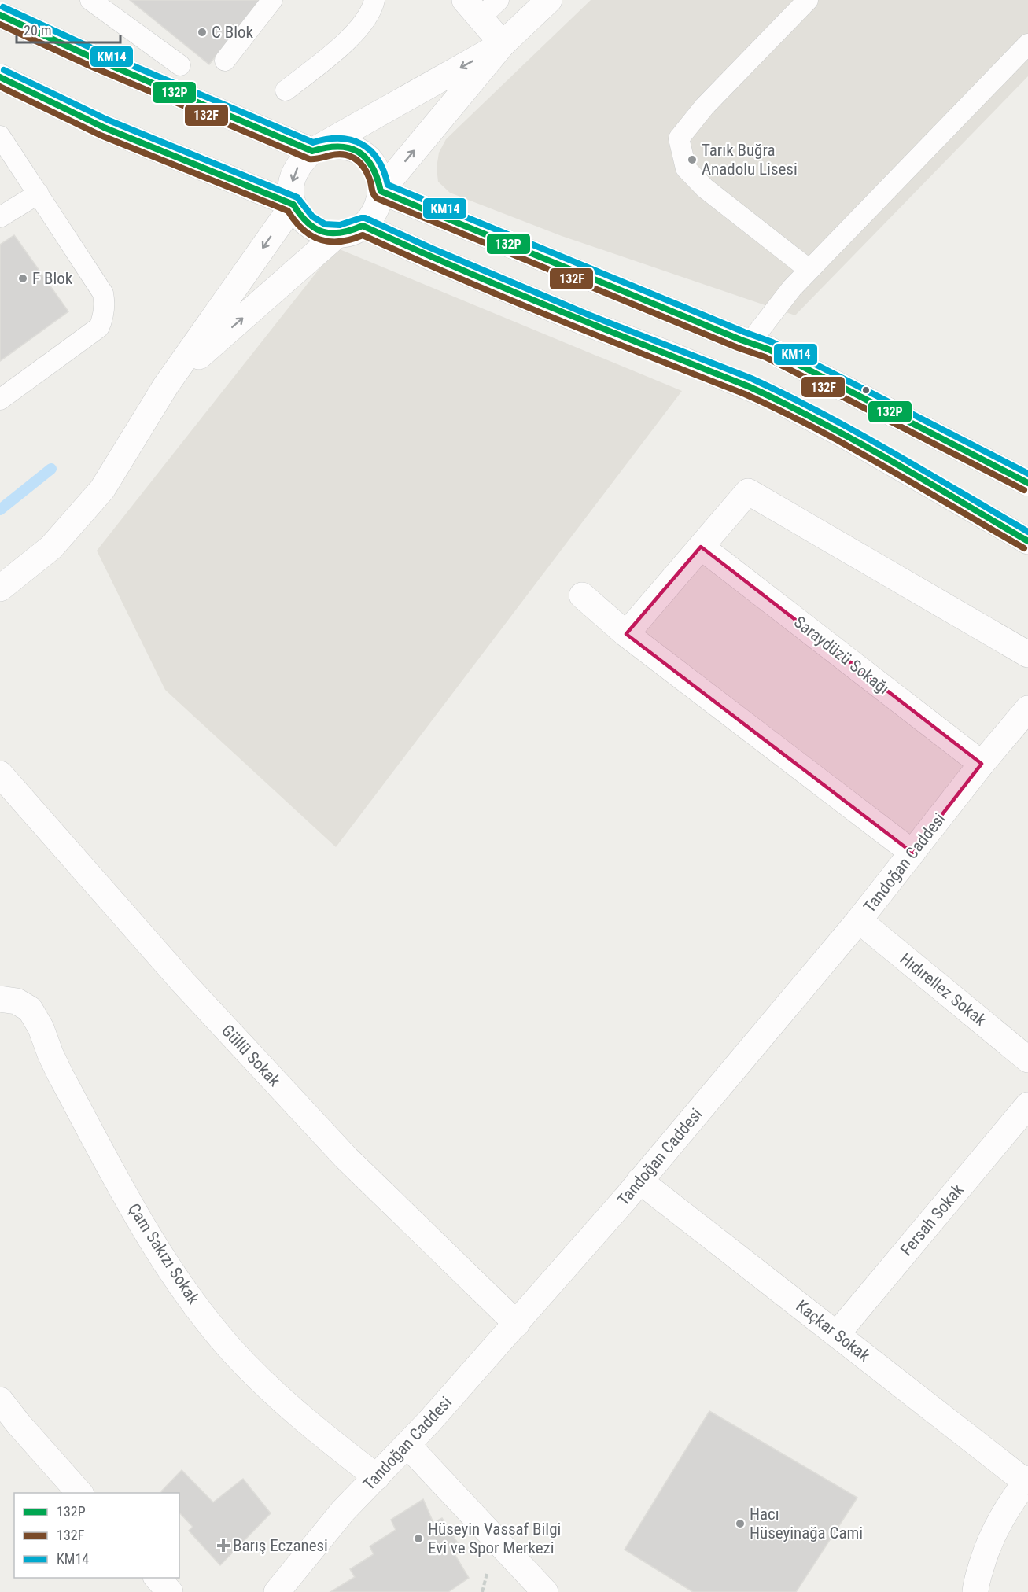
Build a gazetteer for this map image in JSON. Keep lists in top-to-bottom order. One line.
{"streets":{"street":["Saraydüzü Sokağı","Tandoğan Caddesi","Hıdırellez Sokak","Güllü Sokak","Fersah Sokak","Çam Sakızı Sokak","Kaçkar Sokak"]},"crossings":[["Saraydüzü Sokağı","Tandoğan Caddesi"],["Tandoğan Caddesi","Hıdırellez Sokak"],["Tandoğan Caddesi","Güllü Sokak"],["Tandoğan Caddesi","Çam Sakızı Sokak"],["Tandoğan Caddesi","Kaçkar Sokak"],["Fersah Sokak","Kaçkar Sokak"]],"places":{"other":["C Blok","Tarık Buğra Anadolu Lisesi","F Blok","Hacı Hüseyinağa Cami","Hüseyin Vassaf Bilgi Evi ve Spor Merkezi"],"health":["Barış Eczanesi"]},"lines":["transit line KM14","transit line 132P","transit line 132F"],"legend":["132P","132F","KM14"],"scale_bar":"20 m"}
